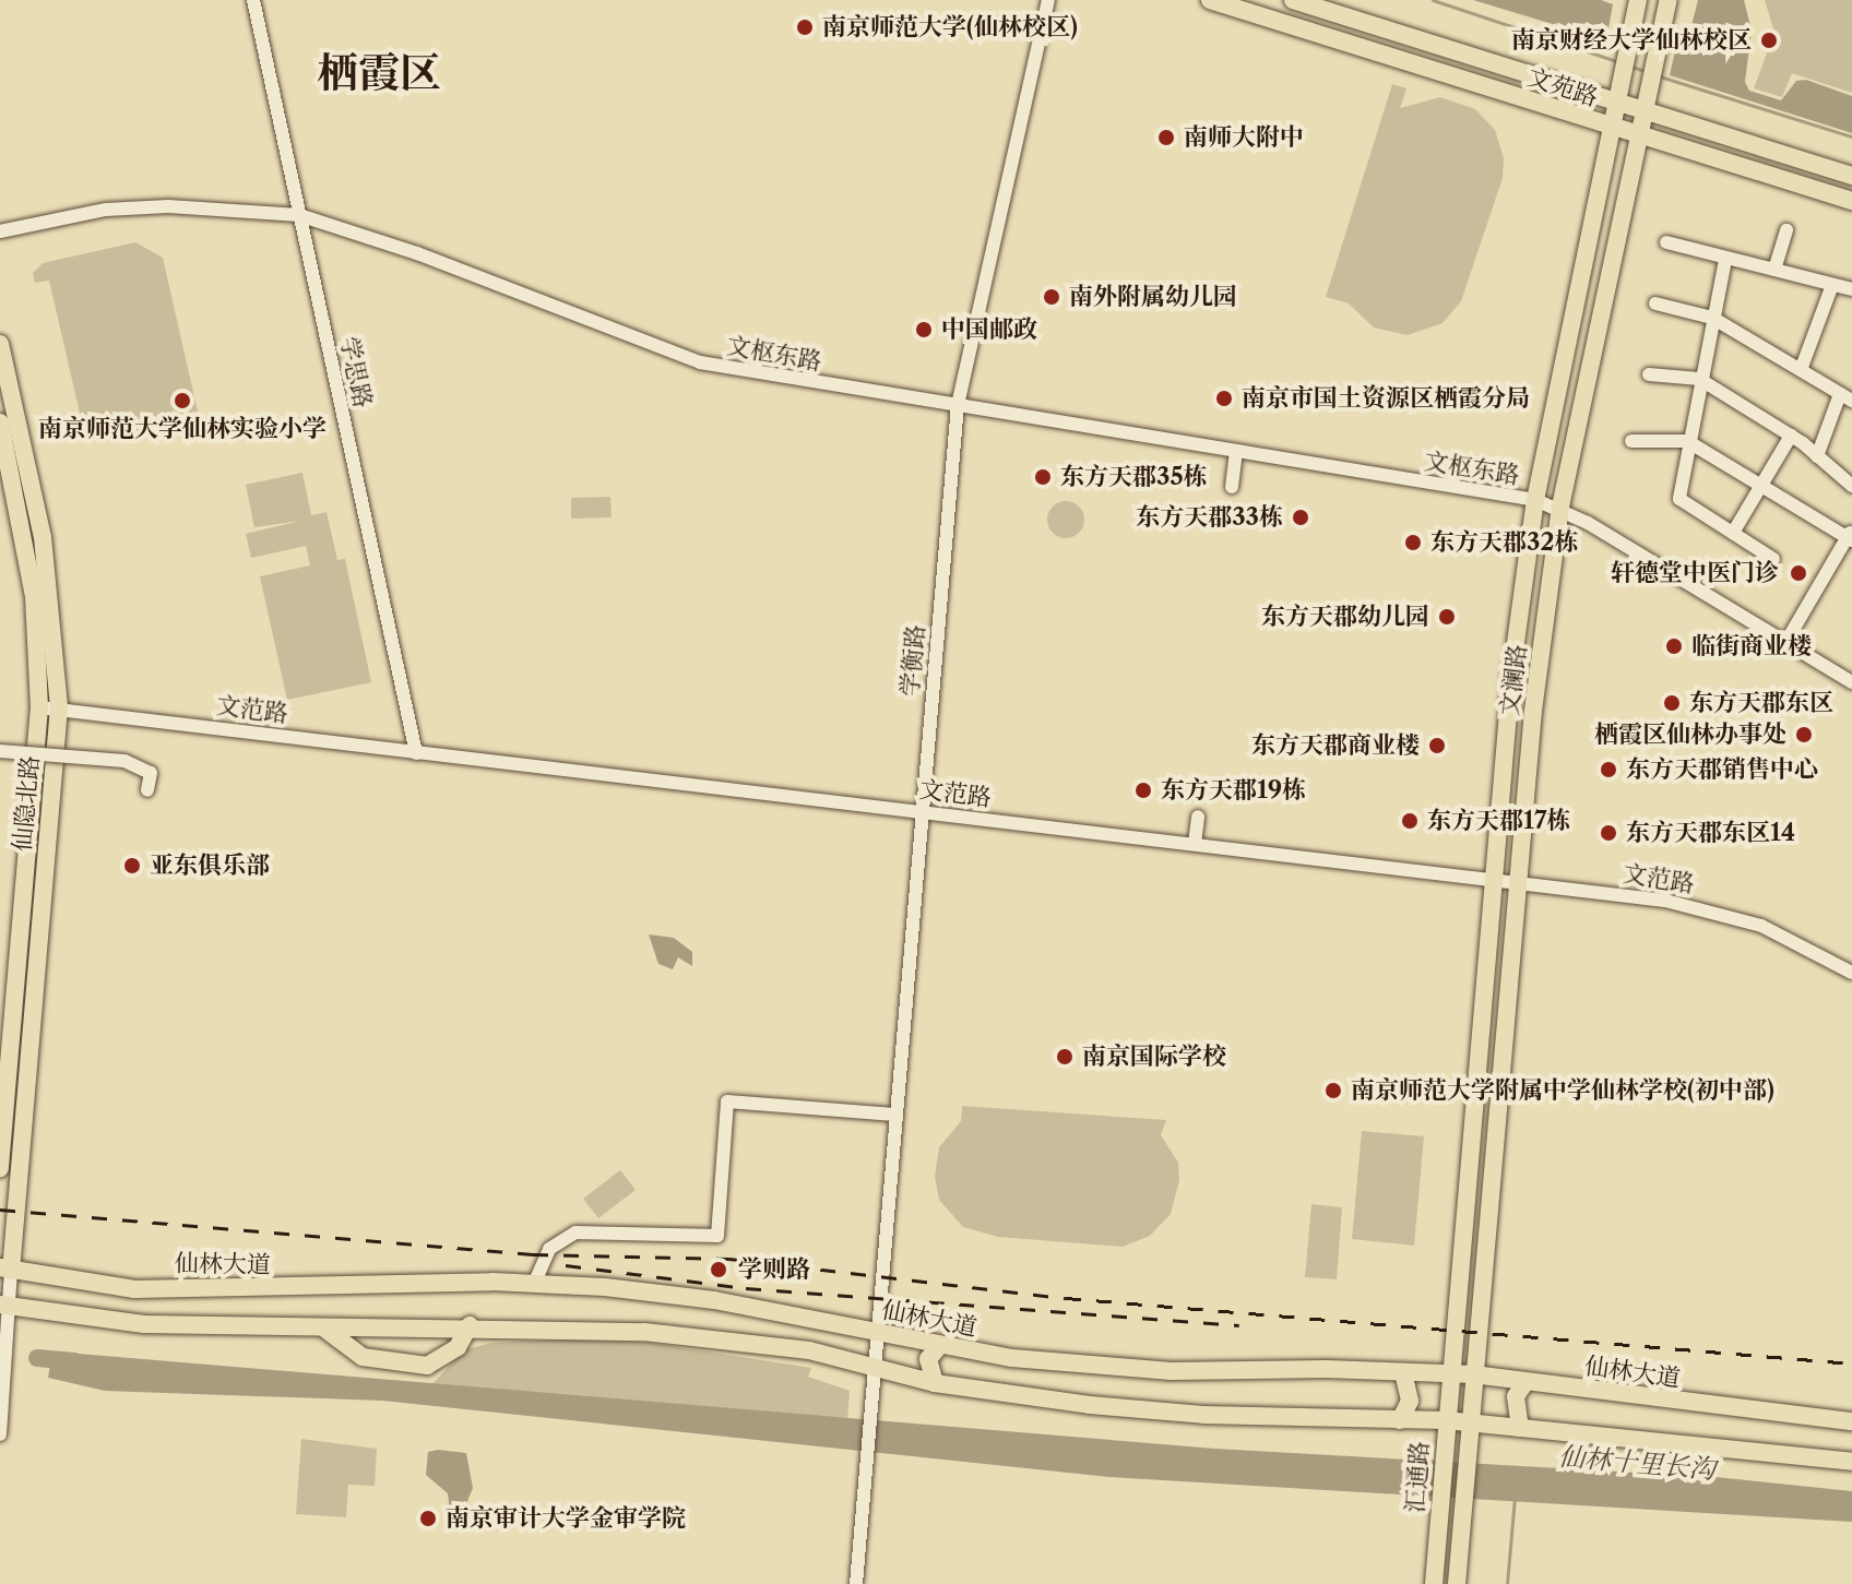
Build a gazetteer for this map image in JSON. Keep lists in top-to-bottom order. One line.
{"streets":{"main road":["文苑路","文澜路","仙隐北路","仙林大道","汇通路"],"street":["文枢东路","学思路","学衡路","文范路"]},"crossings":[["文苑路","文澜路"],["文枢东路","学思路"],["文枢东路","学衡路"],["文枢东路","文澜路"],["学思路","文范路"],["学衡路","文范路"],["学衡路","仙林大道"],["文澜路","文范路"],["文澜路","仙林大道"],["文澜路","汇通路"],["文范路","仙隐北路"],["仙隐北路","仙林大道"],["仙林大道","汇通路"]],"districts":["栖霞区"],"water":["仙林十里长沟"],"places":["南京师范大学(仙林校区)","南京财经大学仙林校区","南师大附中","南外附属幼儿园","中国邮政","南京市国土资源区栖霞分局","南京师范大学仙林实验小学","东方天郡35栋","东方天郡33栋","东方天郡32栋","轩德堂中医门诊","东方天郡幼儿园","临街商业楼","东方天郡东区","栖霞区仙林办事处","东方天郡商业楼","东方天郡销售中心","东方天郡19栋","东方天郡17栋","东方天郡东区14","亚东俱乐部","南京国际学校","南京师范大学附属中学仙林学校(初中部)","学则路","南京审计大学金审学院"]}
